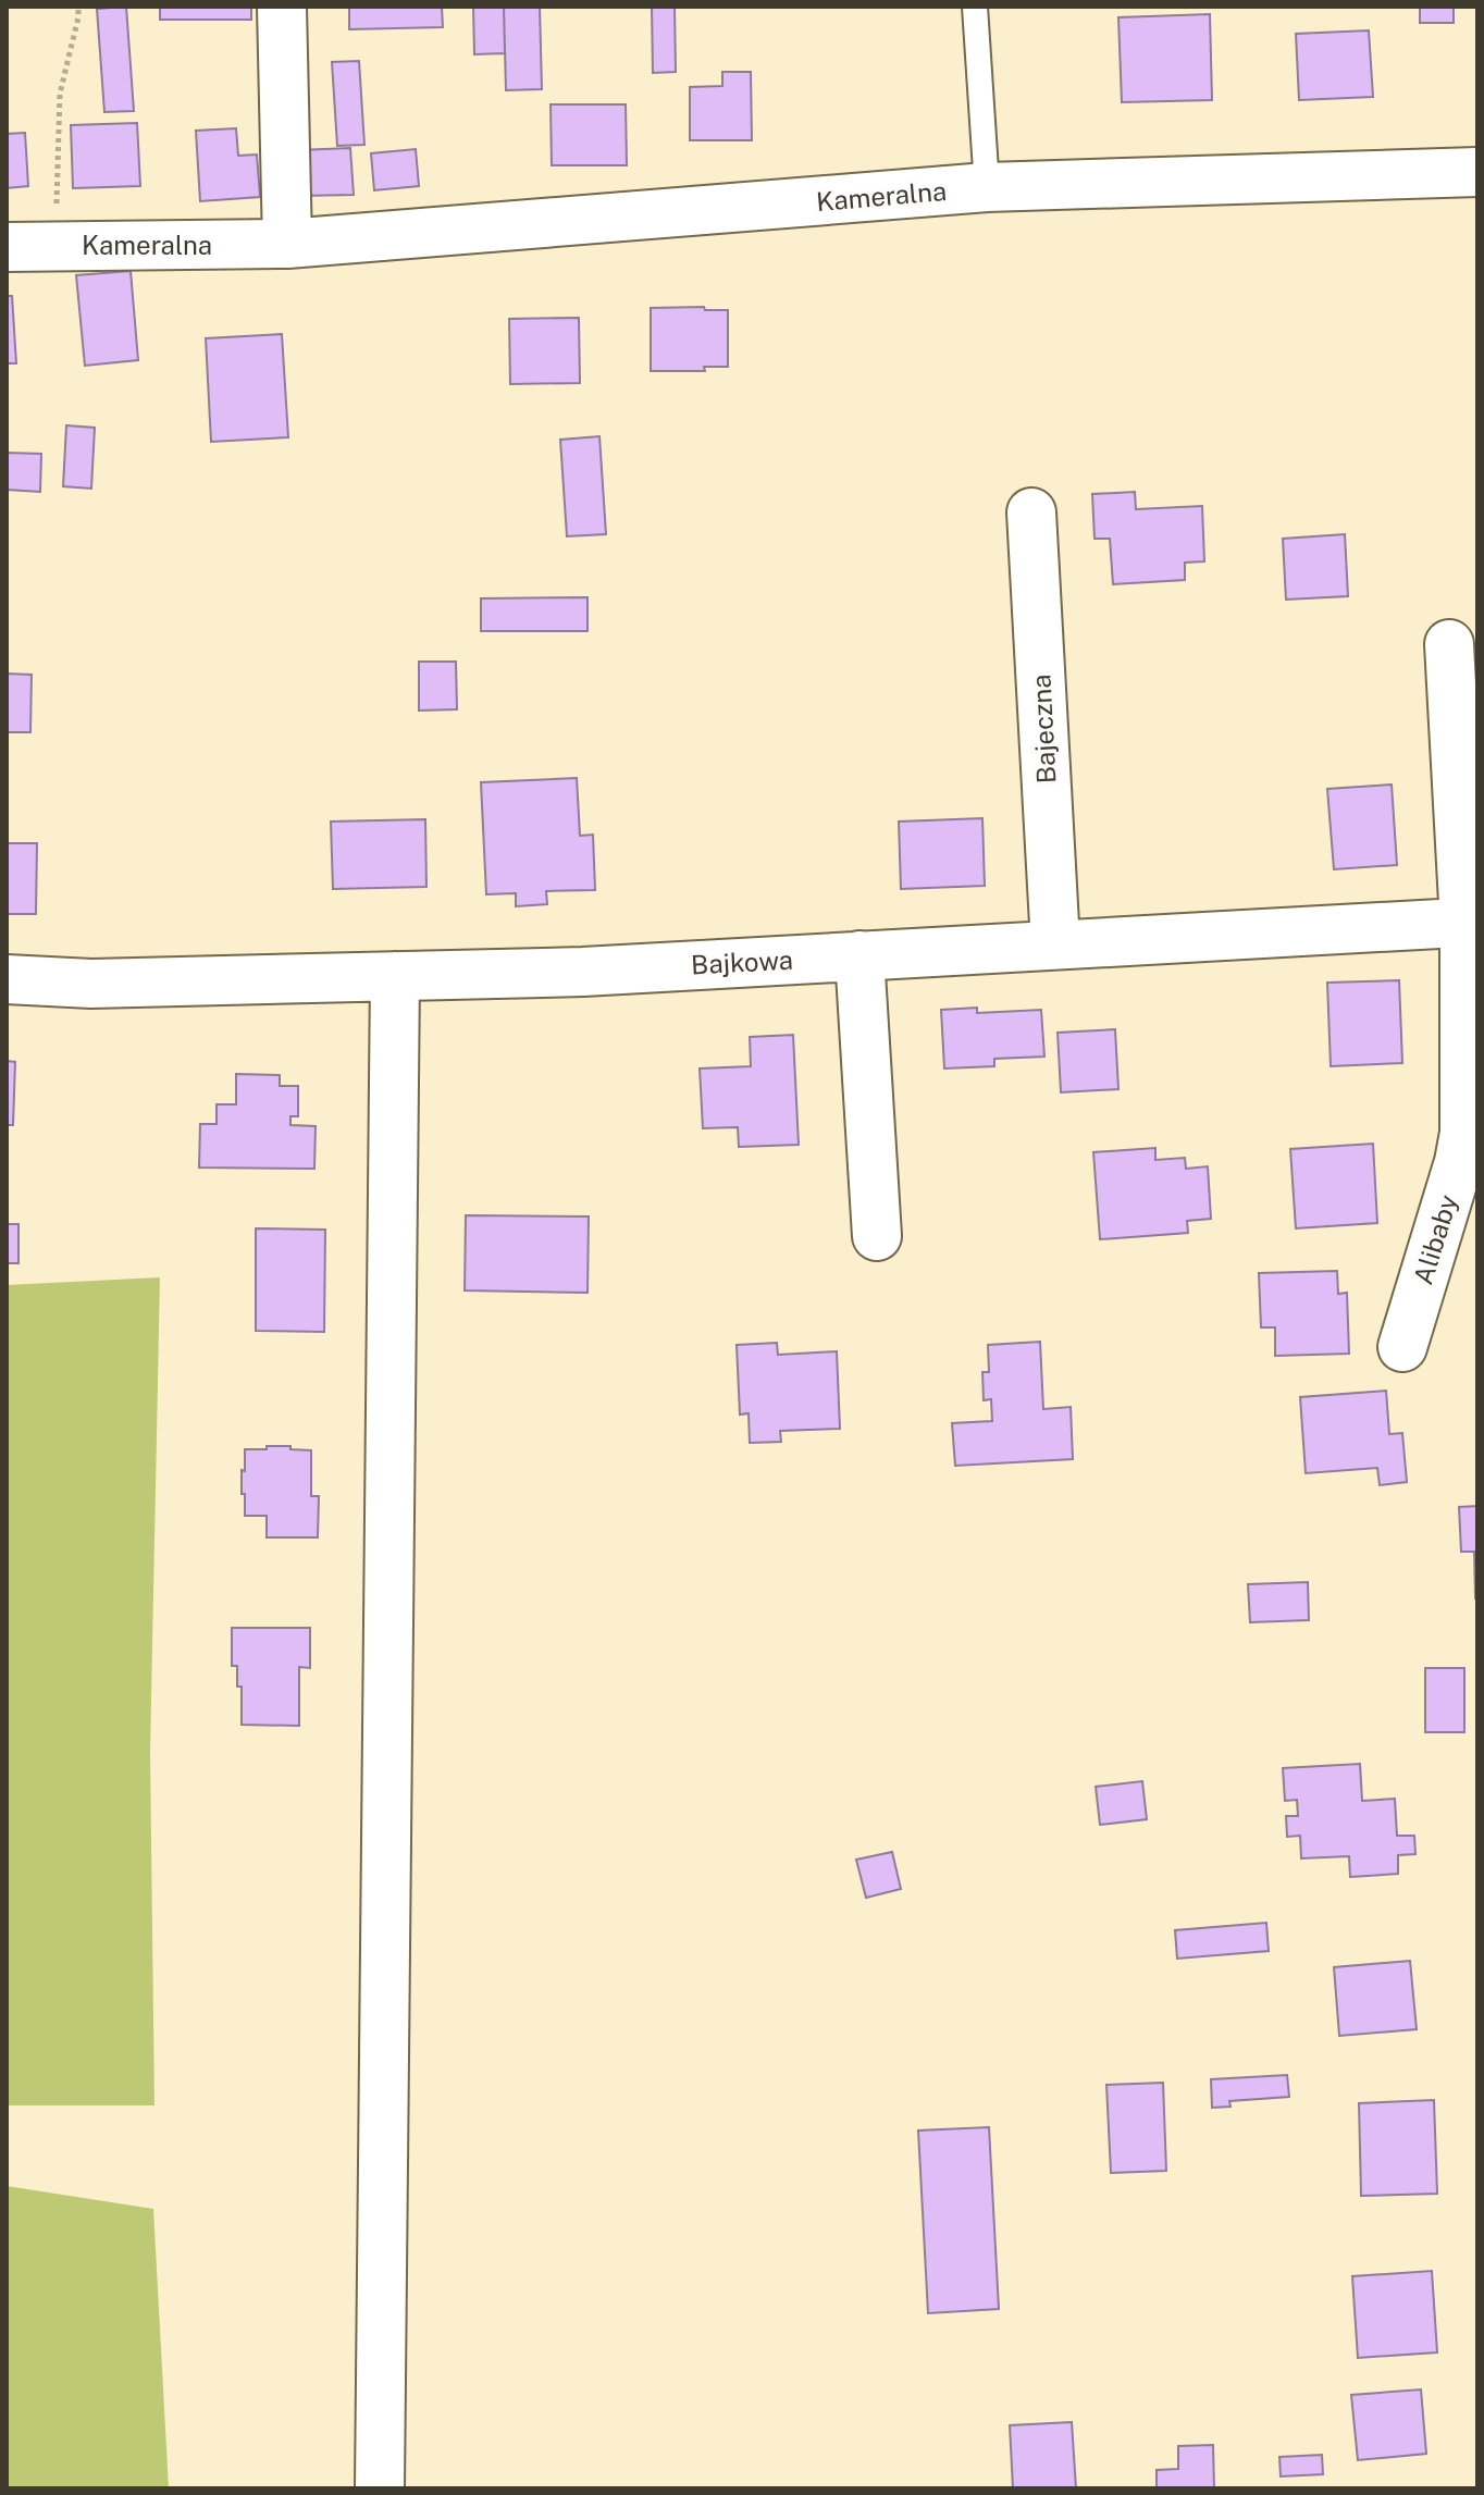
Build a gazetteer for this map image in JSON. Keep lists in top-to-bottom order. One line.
{"streets":{"street":["Kameralna","Bajeczna","Bajkowa","Alibaby"]},"crossings":[["Bajeczna","Bajkowa"],["Bajkowa","Alibaby"]]}
